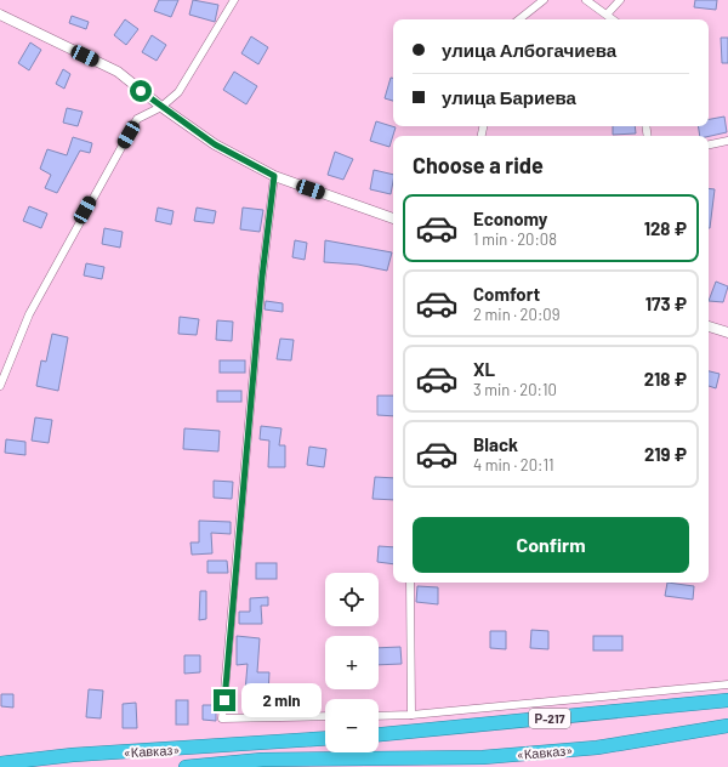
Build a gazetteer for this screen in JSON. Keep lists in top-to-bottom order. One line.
{"streets":{"highway":["Р-217","«Кавказ»"]},"page":{"banner":["улица Албогачиева","улица Бариева"],"heading":"Choose a ride","list":[{"name":"Economy","note":"1 min · 20:08","value":"128 ₽"},{"name":"Comfort","note":"2 min · 20:09","value":"173 ₽"},{"name":"XL","note":"3 min · 20:10","value":"218 ₽"},{"name":"Black","note":"4 min · 20:11","value":"219 ₽"}],"buttons":"Confirm","map_buttons":["+","−"],"bubble":"2 min"}}
